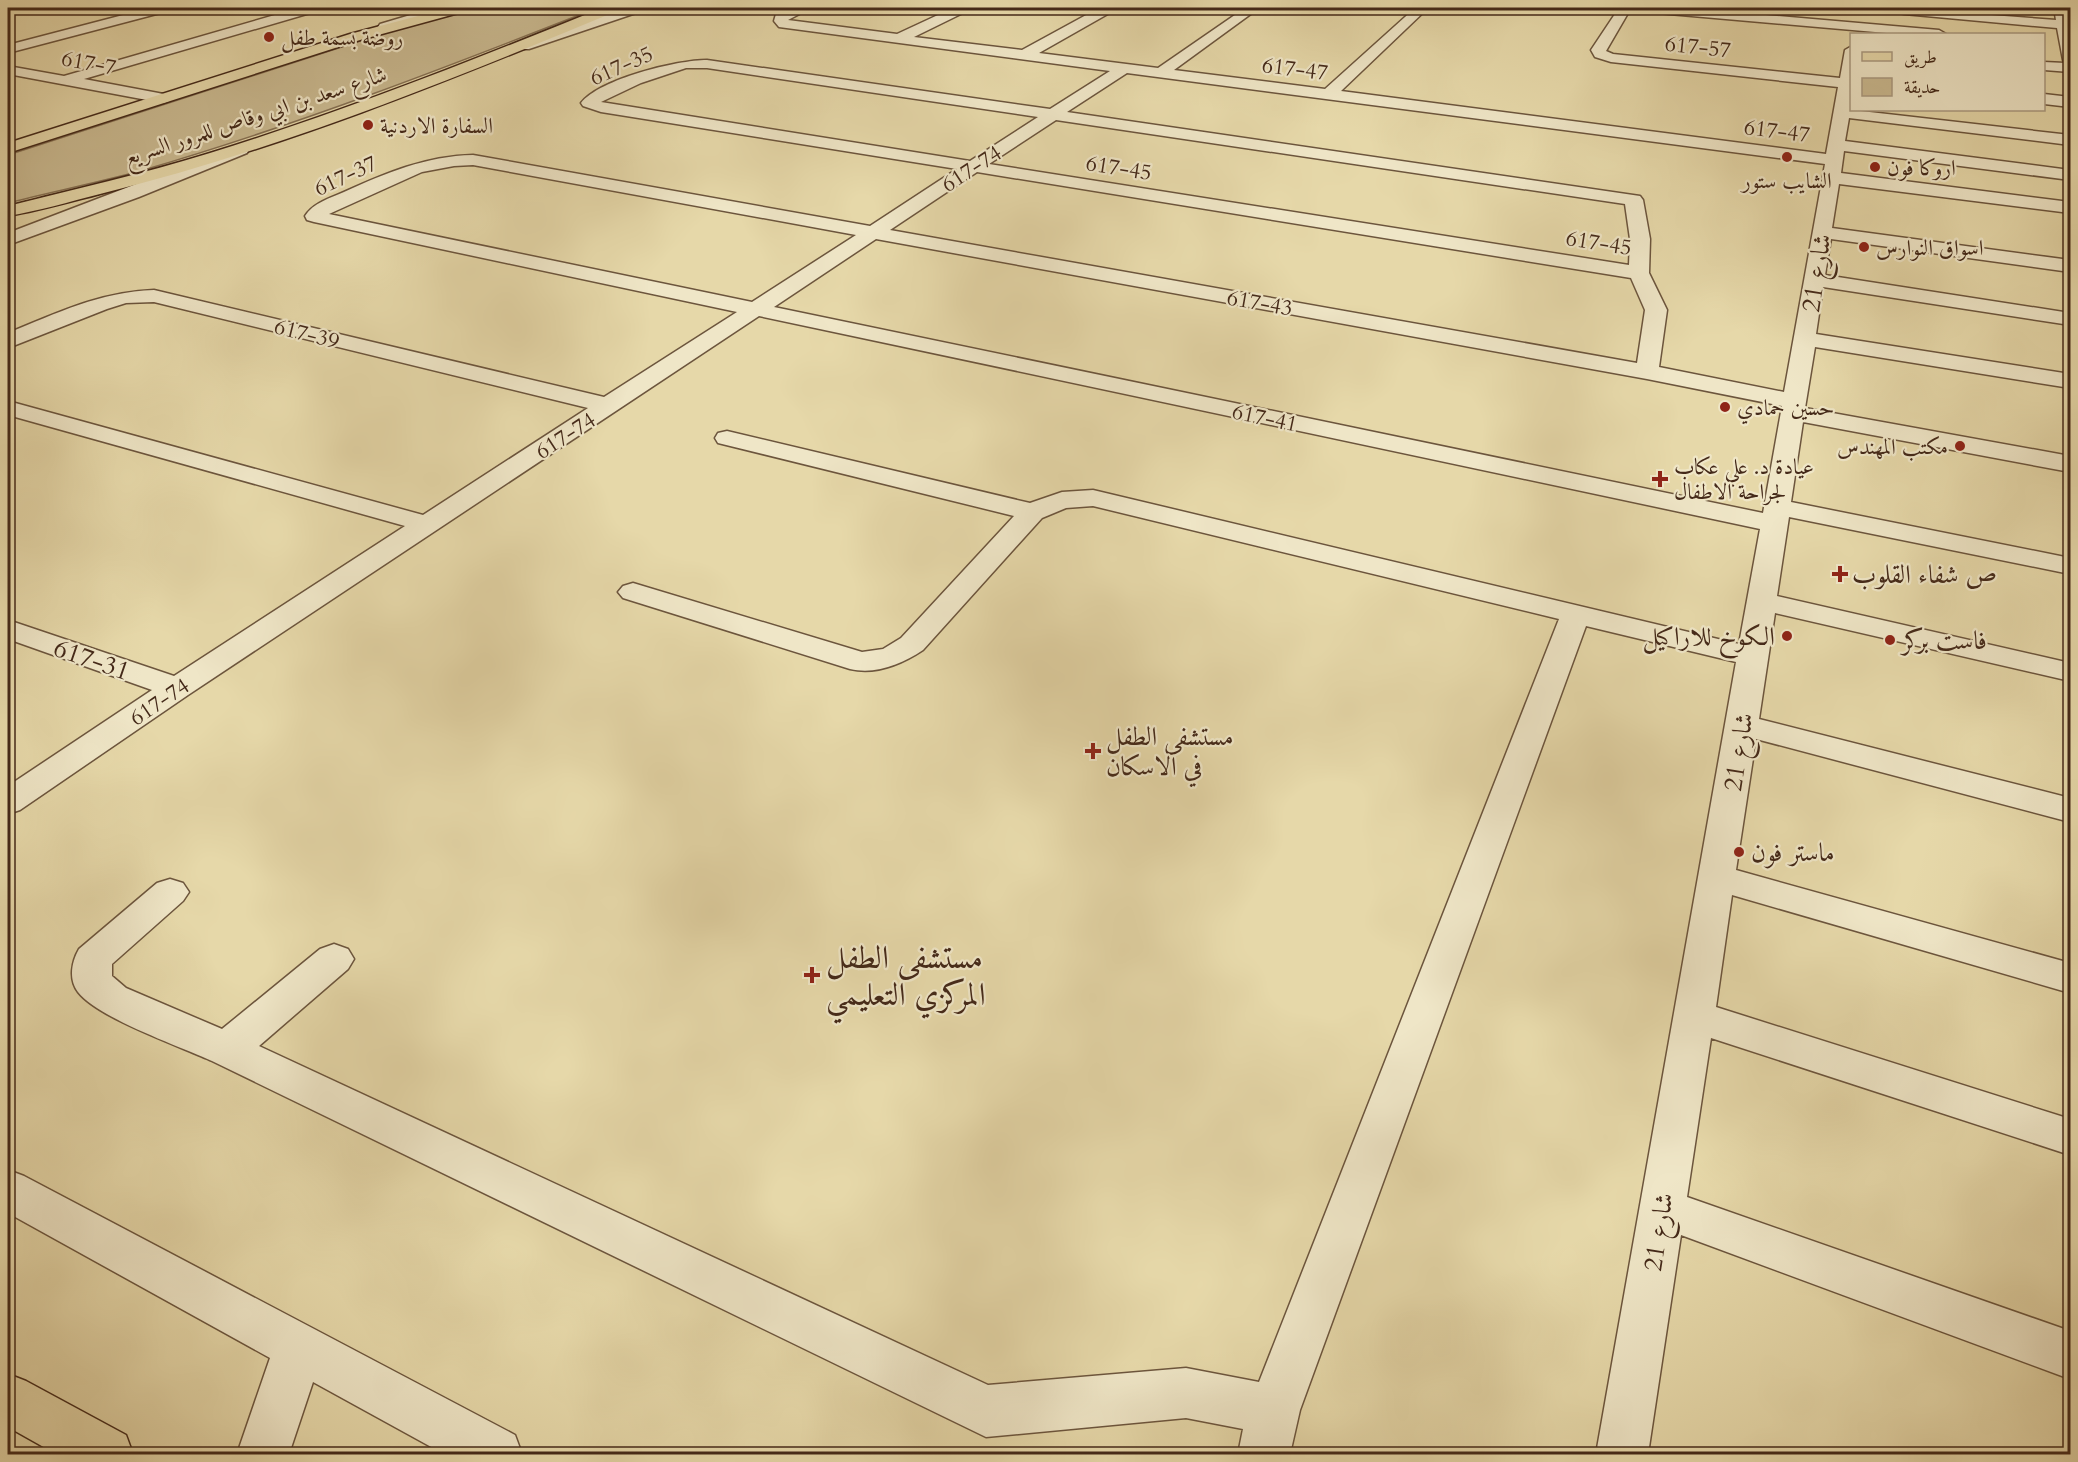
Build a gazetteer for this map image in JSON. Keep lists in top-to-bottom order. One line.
{"streets":{"main road":["شارع سعد بن ابي وقاص للمرور السريع"],"street":["617-57","617-7","617-35","617-47","617-45","617-74","617-37","شارع 21","617-43","617-39","617-41","617-31"]},"crossings":[["617-57","شارع 21"],["617-7","شارع سعد بن ابي وقاص للمرور السريع"],["617-35","617-45"],["617-35","617-74"],["617-47","617-74"],["617-47","شارع 21"],["617-45","617-74"],["617-74","617-37"],["617-74","617-43"],["617-74","617-39"],["617-74","617-41"],["617-74","617-31"],["617-37","617-43"],["617-37","617-41"],["شارع 21","617-43"],["شارع 21","617-41"]],"places":{"other":["روضة بسمة طفل","السفارة الاردنية","الشايب ستور","اروكا فون","اسواق النوارس","حسين حمادي","مكتب المهندس","الكوخ للاراكيل","فاست بركر","ماستر فون"],"health":["عيادة د. علي عكاب لجراحة الاطفال","ص شفاء القلوب","مستشفى الطفل في الاسكان","مستشفى الطفل المركزي التعليمي"]},"legend":["طريق","حديقة"]}
